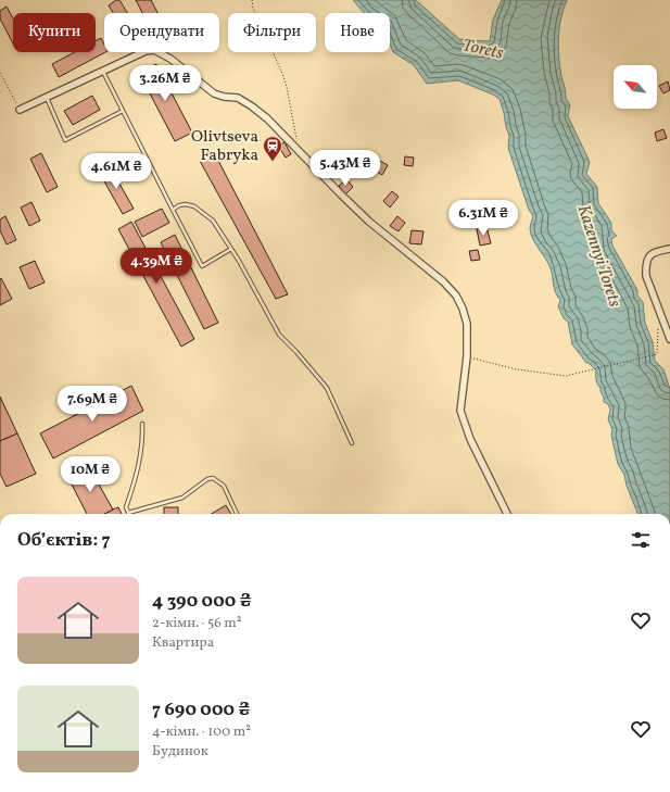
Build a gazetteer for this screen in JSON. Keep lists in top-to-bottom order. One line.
{"water":["Torets","Kazennyi Torets"],"places":{"station":["Olivtseva Fabryka"]},"north":"top left","page":{"chip":["Купити","Орендувати","Фільтри","Нове"],"price":["3.26M ₴","5.43M ₴","4.61M ₴","6.31M ₴","4.39M ₴","7.69M ₴","10M ₴"],"heading":"Об’єктів: 7","list":[{"name":"4 390 000 ₴","note":"2-кімн. · 56 m² · Квартира"},{"name":"7 690 000 ₴","note":"4-кімн. · 100 m² · Будинок"}]}}
